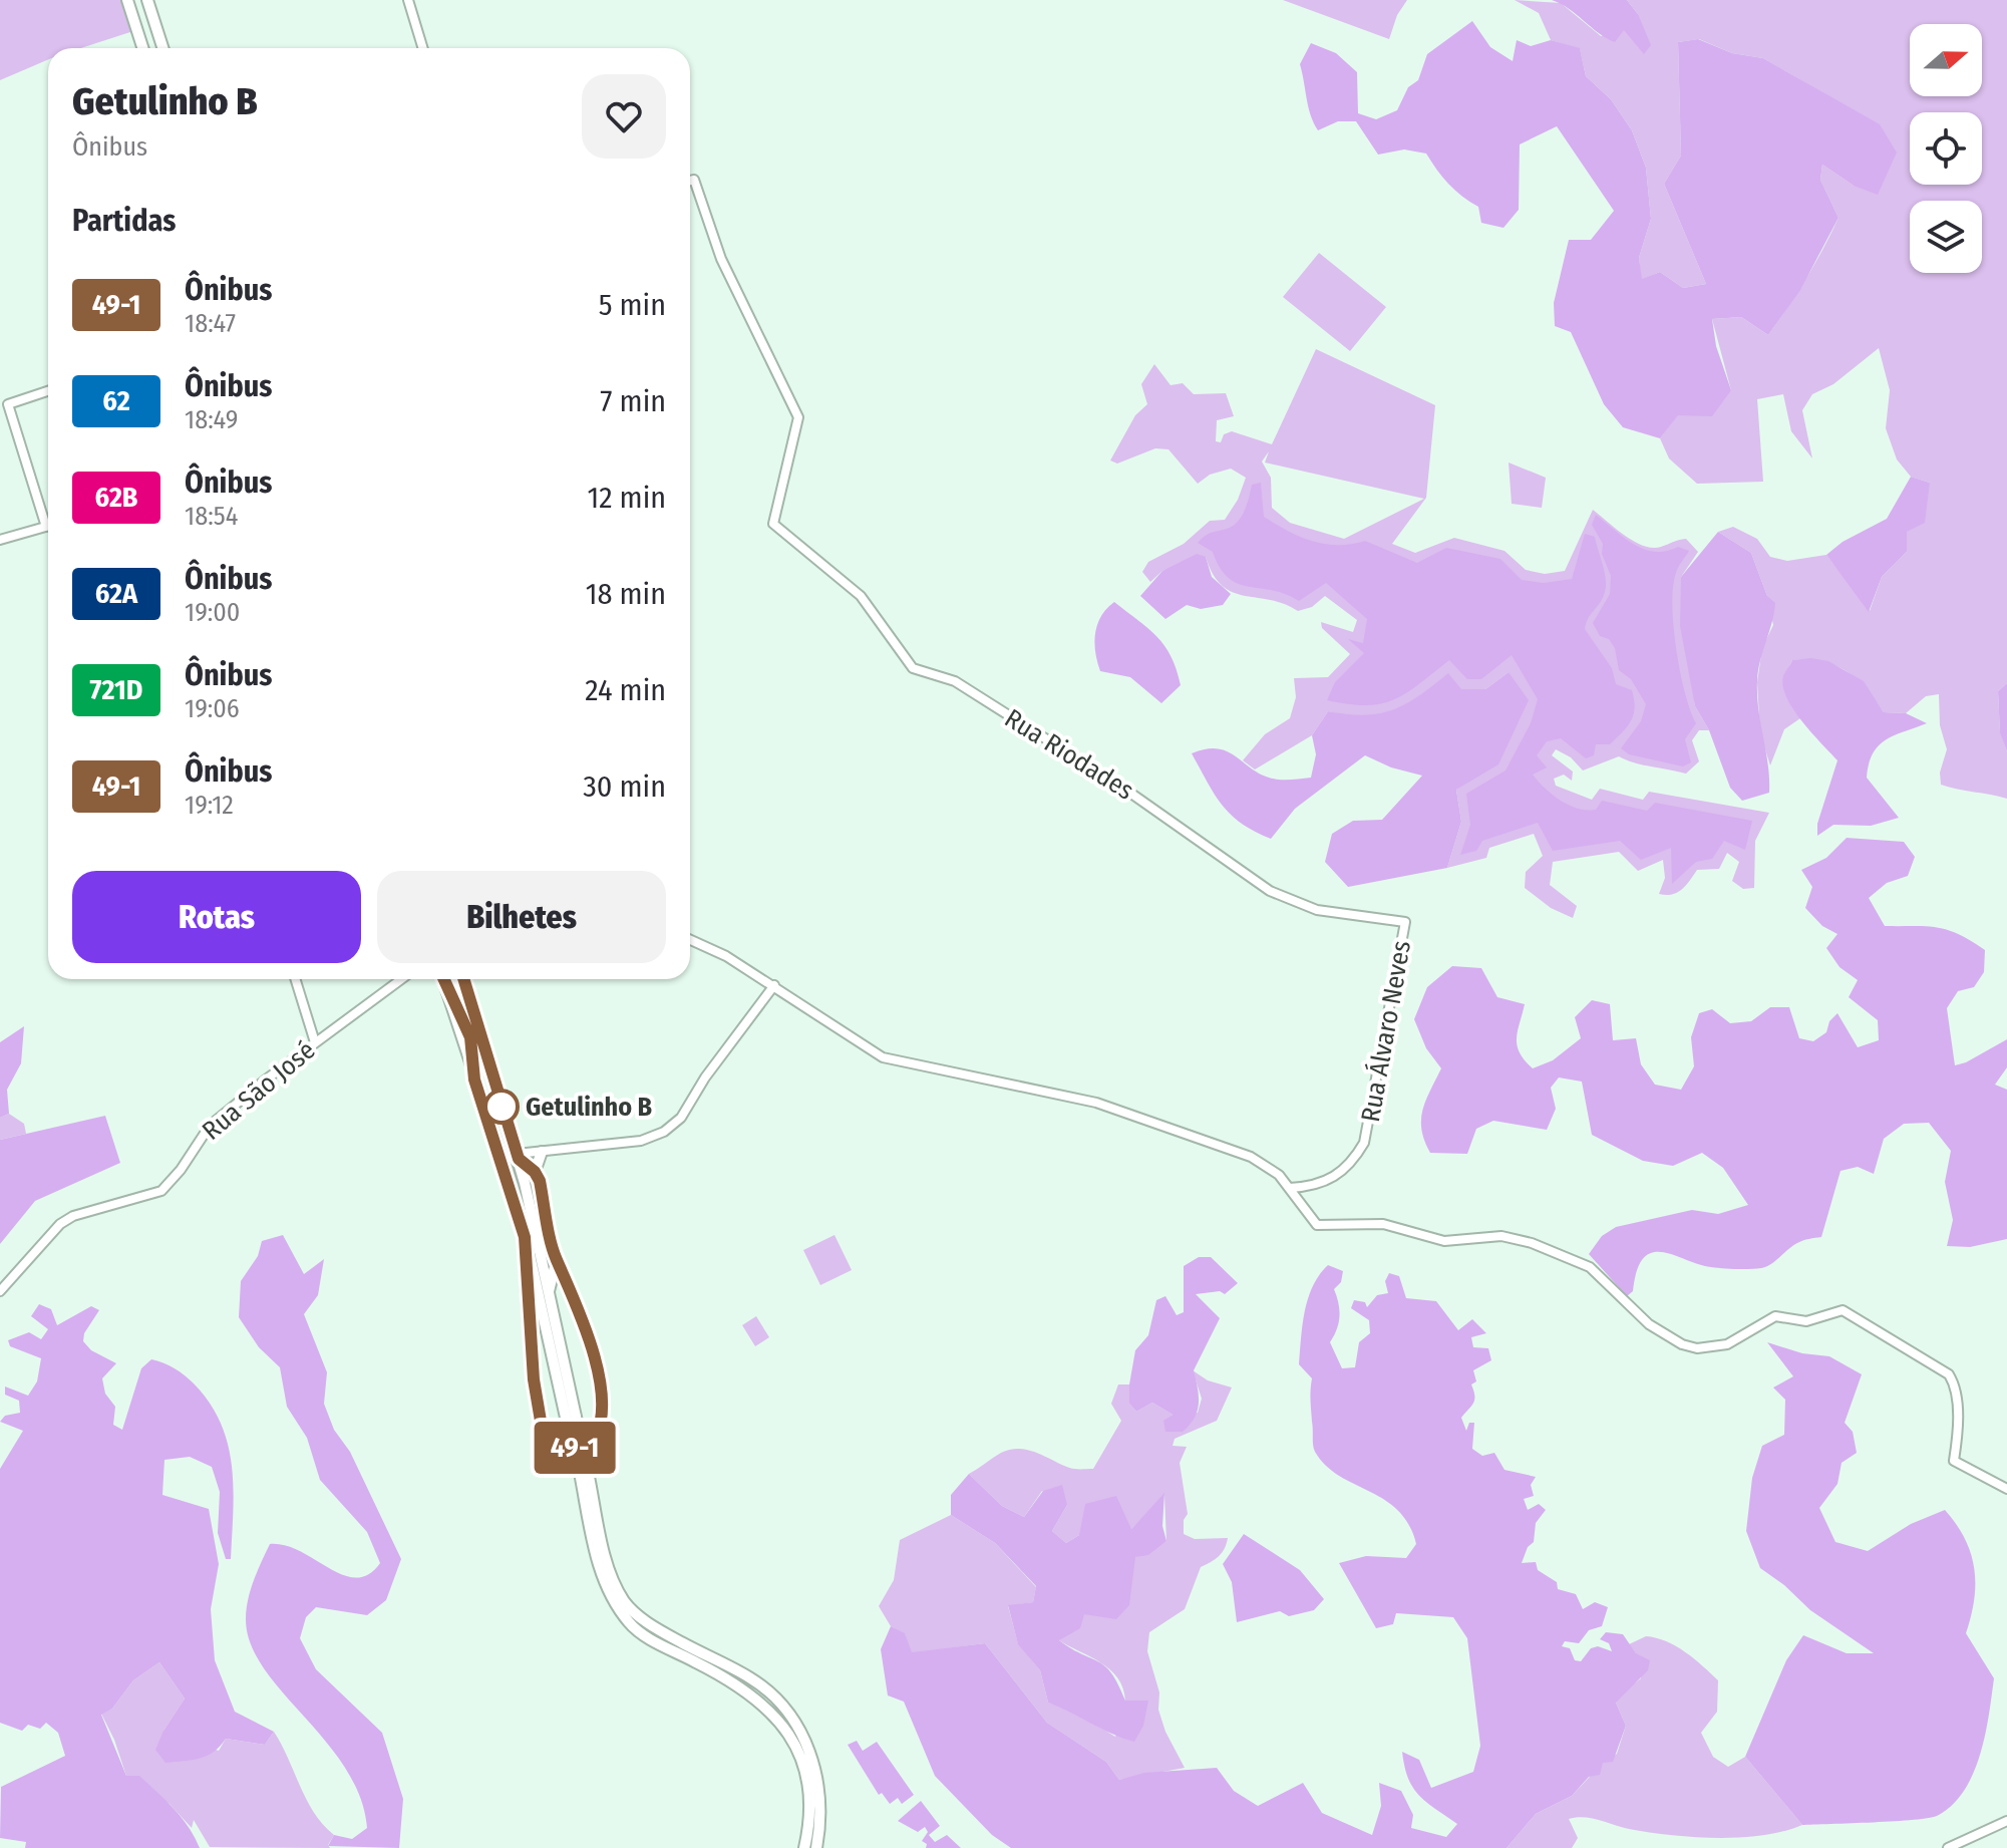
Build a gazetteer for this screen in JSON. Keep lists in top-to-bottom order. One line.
{"streets":{"street":["Rua Riodades","Rua Álvaro Neves","Rua São José"]},"crossings":[["Rua Riodades","Rua Álvaro Neves"]],"places":["Getulinho B"],"lines":["bus line 49-1"],"north":"right","page":{"on_map":"49-1","heading":[["Getulinho B","Ônibus"],"Partidas"],"list":[{"mark":"49-1","name":"Ônibus","note":"18:47","value":"5 min"},{"mark":"62","name":"Ônibus","note":"18:49","value":"7 min"},{"mark":"62B","name":"Ônibus","note":"18:54","value":"12 min"},{"mark":"62A","name":"Ônibus","note":"19:00","value":"18 min"},{"mark":"721D","name":"Ônibus","note":"19:06","value":"24 min"},{"mark":"49-1","name":"Ônibus","note":"19:12","value":"30 min"}],"buttons":["Rotas","Bilhetes"]}}
